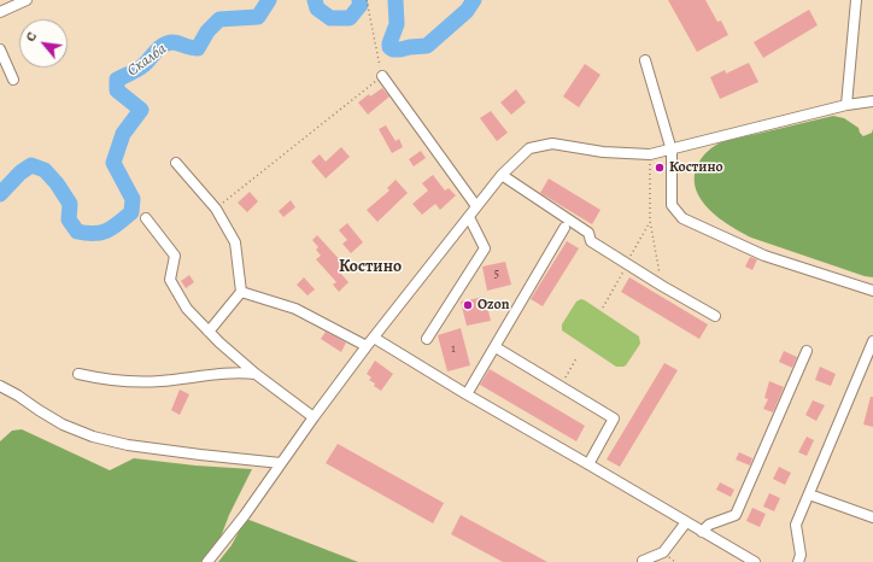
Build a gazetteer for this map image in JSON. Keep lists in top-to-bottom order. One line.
{"districts":["Костино"],"water":["Скалба"],"places":["Костино","Ozon"],"house_numbers":["5","1"],"north":"top left"}
